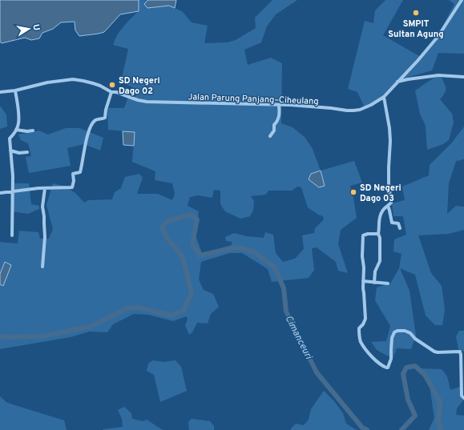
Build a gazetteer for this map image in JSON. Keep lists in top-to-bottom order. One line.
{"streets":{"street":["Jalan Parung Panjang–Ciheulang"]},"water":["Cimanceuri"],"places":["SMPIT Sultan Agung","SD Negeri Dago 02","SD Negeri Dago 03"],"north":"right"}
